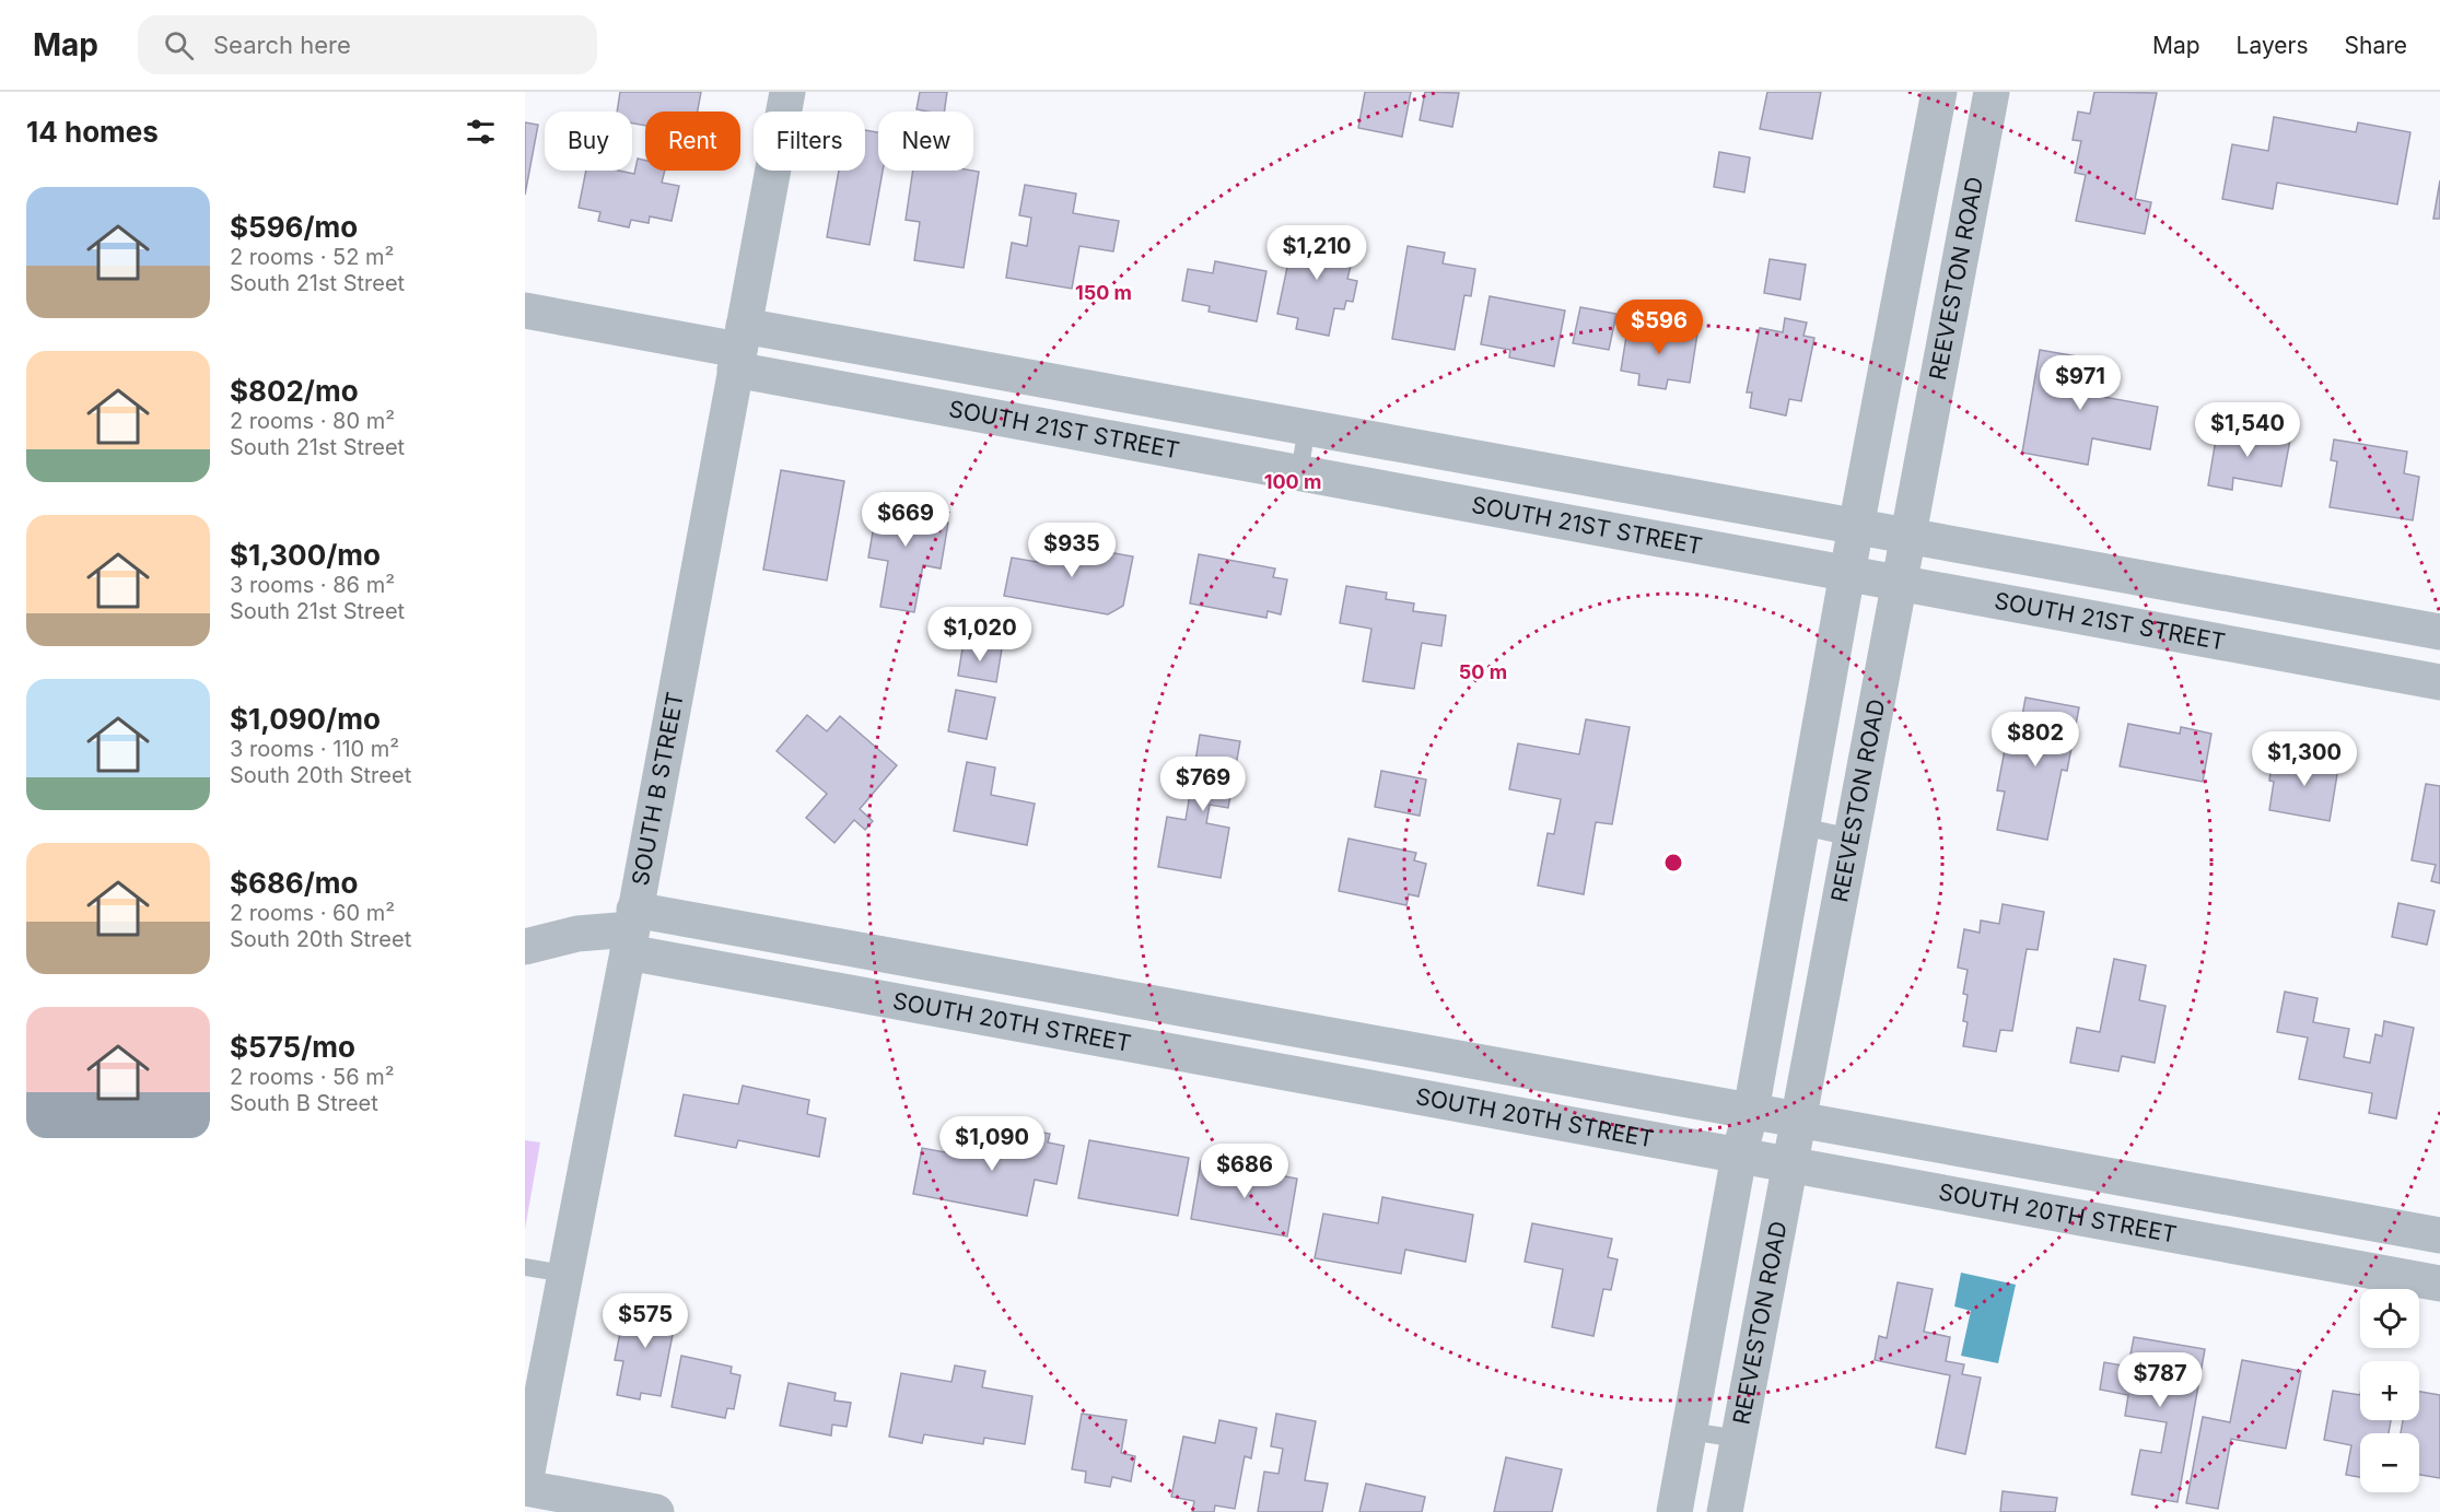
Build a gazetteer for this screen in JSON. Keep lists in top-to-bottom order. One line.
{"streets":{"street":["REEVESTON ROAD","SOUTH 21ST STREET","SOUTH B STREET","SOUTH 20TH STREET"]},"crossings":[["REEVESTON ROAD","SOUTH 21ST STREET"],["REEVESTON ROAD","SOUTH 20TH STREET"],["SOUTH 21ST STREET","SOUTH B STREET"],["SOUTH B STREET","SOUTH 20TH STREET"]],"page":{"header":"Map","search":"Search here","nav":["Map","Layers","Share"],"heading":"14 homes","chip":["Buy","Rent","Filters","New"],"list":[{"name":"$596/mo","note":"2 rooms · 52 m² · South 21st Street"},{"name":"$802/mo","note":"2 rooms · 80 m² · South 21st Street"},{"name":"$1,300/mo","note":"3 rooms · 86 m² · South 21st Street"},{"name":"$1,090/mo","note":"3 rooms · 110 m² · South 20th Street"},{"name":"$686/mo","note":"2 rooms · 60 m² · South 20th Street"},{"name":"$575/mo","note":"2 rooms · 56 m² · South B Street"}],"price":["$1,210","$596","$971","$1,540","$669","$935","$1,020","$802","$1,300","$769","$1,090","$686","$575","$787"],"map_buttons":["+","−"]},"rings":["150 m","100 m","50 m"]}
